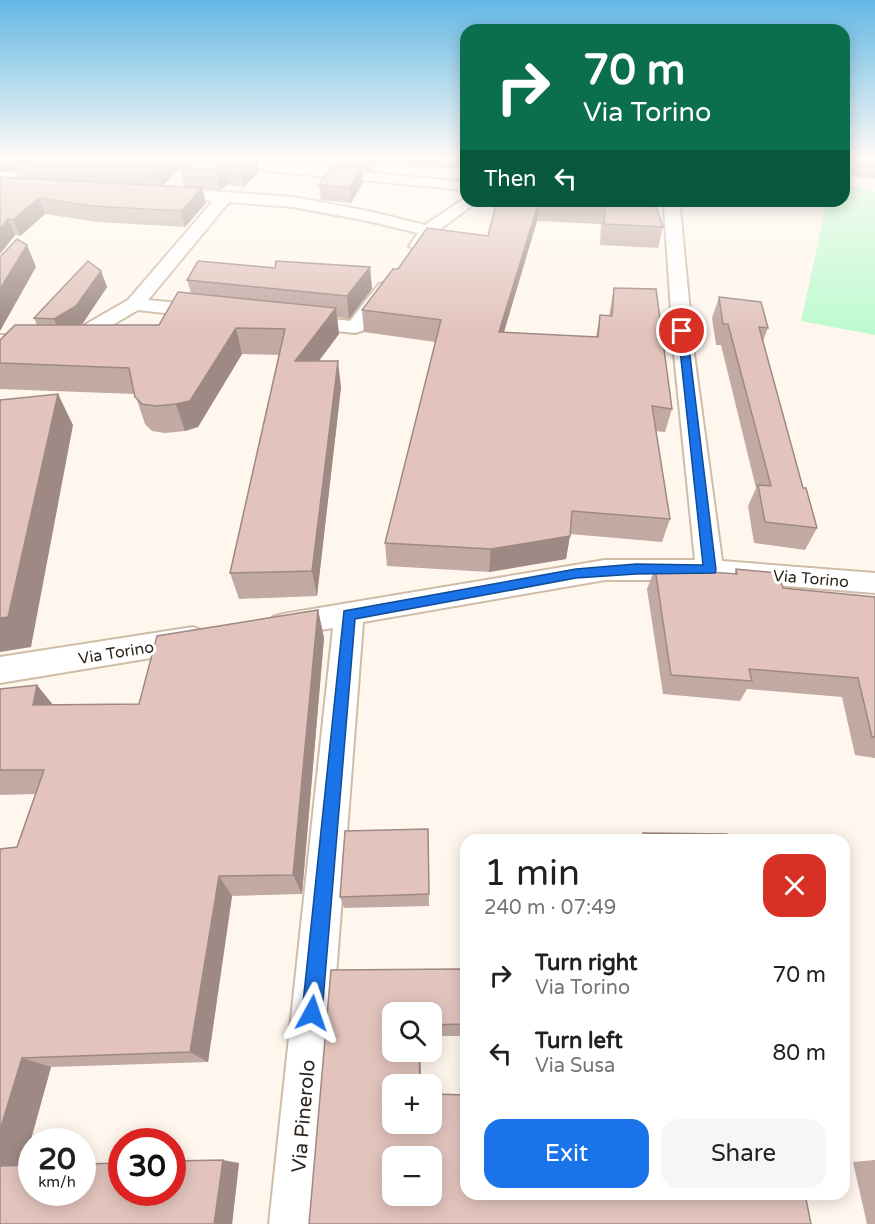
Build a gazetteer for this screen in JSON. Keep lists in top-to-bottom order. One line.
{"streets":{"street":["Via Torino","Via Pinerolo"]},"crossings":[["Via Torino","Via Pinerolo"]],"page":{"turn":["70 m","Via Torino"],"then":"Then","heading":["1 min","240 m · 07:49"],"list":[{"name":"Turn right","note":"Via Torino","value":"70 m"},{"name":"Turn left","note":"Via Susa","value":"80 m"}],"map_buttons":["+","−"],"buttons":["Exit","Share"],"speed":"20 km/h","limit":"30"}}
